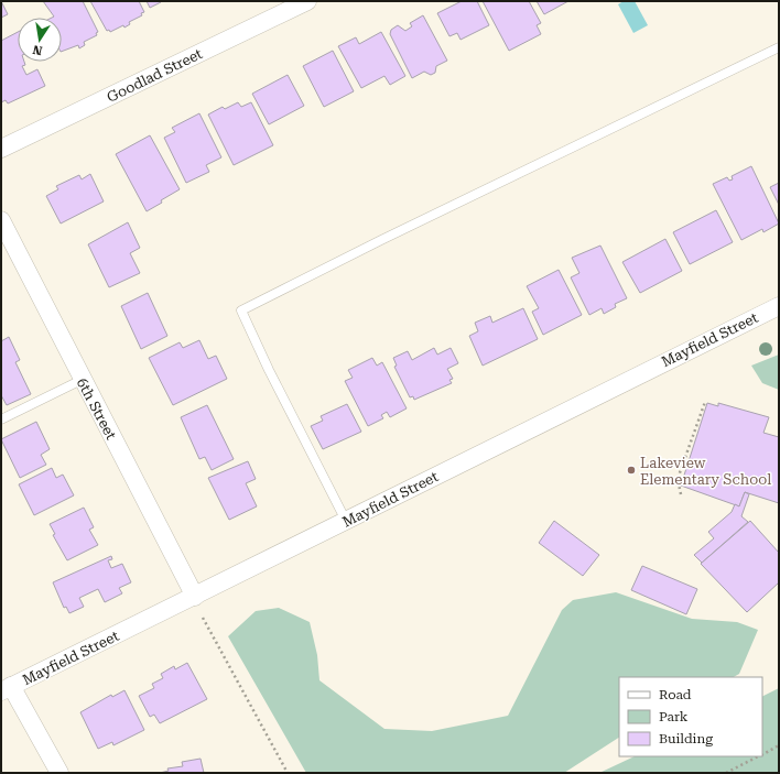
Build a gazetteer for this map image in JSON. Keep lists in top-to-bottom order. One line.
{"streets":{"street":["Goodlad Street","Mayfield Street","6th Street"]},"crossings":[["Mayfield Street","6th Street"]],"places":["Lakeview Elementary School"],"legend":["Road","Park","Building"],"north":"bottom"}
